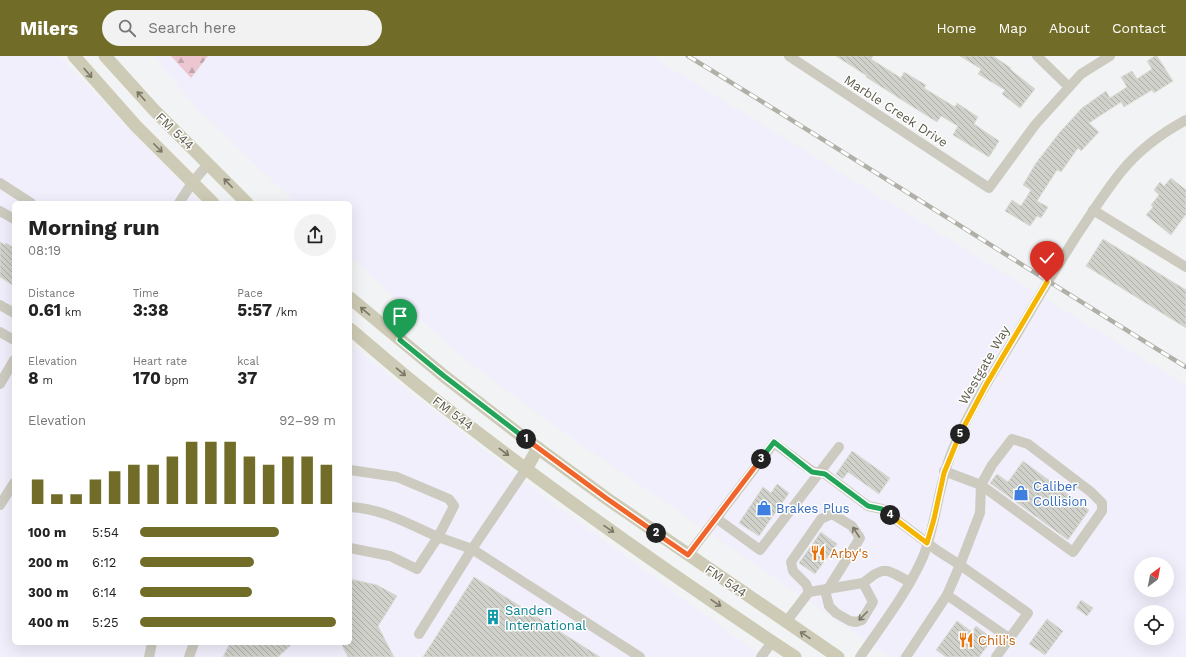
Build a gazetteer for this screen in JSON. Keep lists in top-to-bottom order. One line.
{"streets":{"main road":["FM 544"],"street":["Marble Creek Drive","Westgate Way"]},"places":{"shop":["Caliber Collision","Brakes Plus"],"restaurant":["Arby's","Chili's"],"building":["Sanden International"]},"north":"top right","page":{"header":"Milers","search":"Search here","nav":["Home","Map","About","Contact"],"heading":["Morning run","08:19"],"stats":[["Distance","0.61 km"],["Time","3:38"],["Pace","5:57 /km"],["Elevation","8 m"],["Heart rate","170 bpm"],["kcal","37"]],"chart":["Elevation","92–99 m"],"pins":["5","1","3","4","2"],"list":[{"name":"100 m","note":"5:54"},{"name":"200 m","note":"6:12"},{"name":"300 m","note":"6:14"},{"name":"400 m","note":"5:25"}]}}
